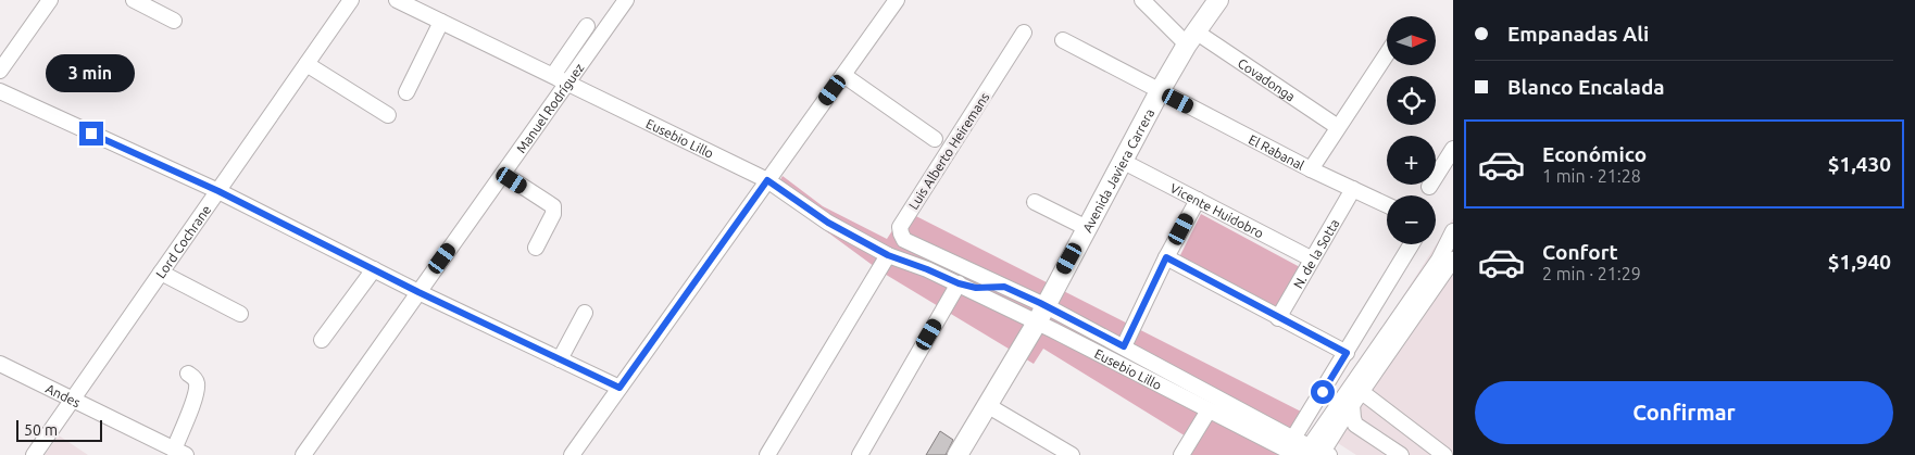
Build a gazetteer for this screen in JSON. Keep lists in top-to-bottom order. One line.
{"streets":{"main road":["Avenida Javiera Carrera"],"street":["Covadonga","Manuel Rodríguez","Eusebio Lillo","Luis Alberto Heiremans","El Rabanal","Vicente Huidobro","Lord Cochrane","N. de la Sotta","Andes"]},"crossings":[["Covadonga","Avenida Javiera Carrera"],["Manuel Rodríguez","Eusebio Lillo"],["Eusebio Lillo","Luis Alberto Heiremans"],["Eusebio Lillo","Avenida Javiera Carrera"],["El Rabanal","Avenida Javiera Carrera"],["El Rabanal","N. de la Sotta"],["Avenida Javiera Carrera","Vicente Huidobro"],["Vicente Huidobro","N. de la Sotta"],["Lord Cochrane","Andes"]],"scale_bar":"50 m","north":"right","page":{"banner":["Empanadas Ali","Blanco Encalada"],"map_buttons":["+","−"],"bubble":"3 min","list":[{"name":"Económico","note":"1 min · 21:28","value":"$1,430"},{"name":"Confort","note":"2 min · 21:29","value":"$1,940"}],"buttons":"Confirmar","scale":"50 m"}}
